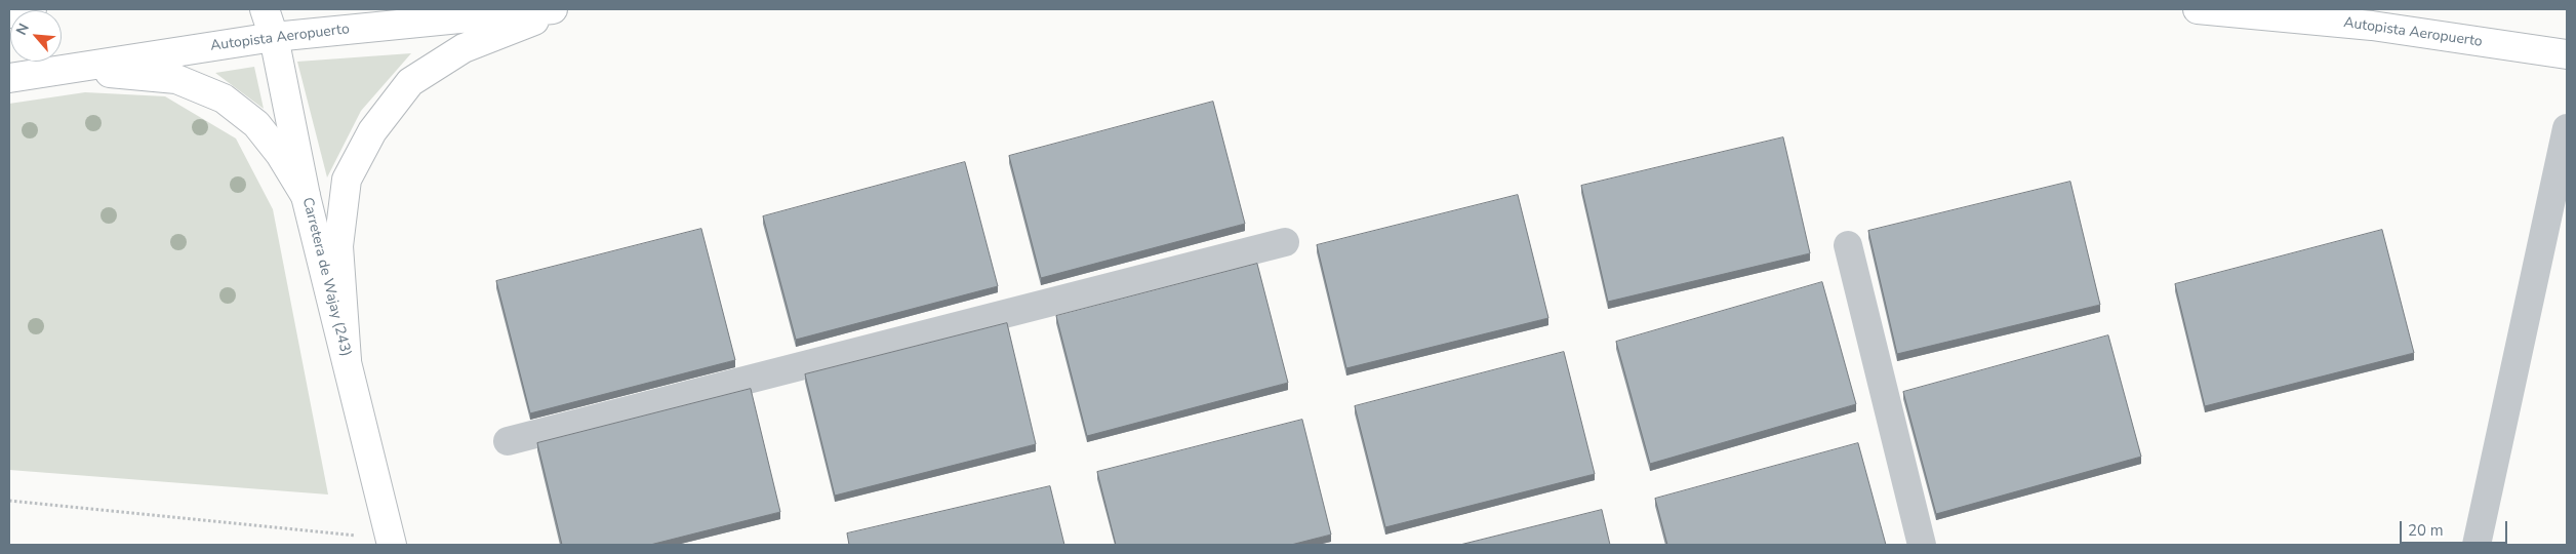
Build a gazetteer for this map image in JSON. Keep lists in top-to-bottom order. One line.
{"streets":{"main road":["Autopista Aeropuerto","Carretera de Wajay (243)"]},"crossings":[["Autopista Aeropuerto","Carretera de Wajay (243)"]],"scale_bar":"20 m","north":"top left"}
